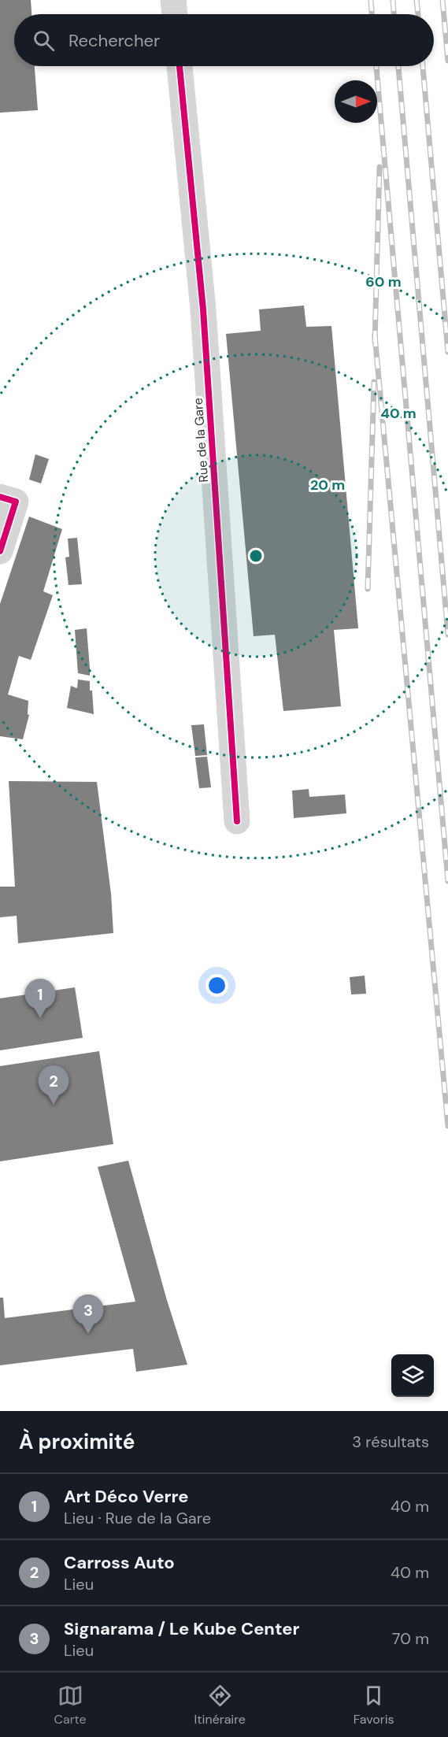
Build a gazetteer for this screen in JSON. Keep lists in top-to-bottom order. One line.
{"streets":{"street":["Rue de la Gare"]},"north":"right","page":{"search":"Rechercher","pins":["1","2","3"],"heading":["À proximité","3 résultats"],"list":[{"mark":"1","name":"Art Déco Verre","note":"Lieu · Rue de la Gare","value":"40 m"},{"mark":"2","name":"Carross Auto","note":"Lieu","value":"40 m"},{"mark":"3","name":"Signarama / Le Kube Center","note":"Lieu","value":"70 m"}],"nav":["Carte","Itinéraire","Favoris"]},"rings":["60 m","40 m","20 m"]}
